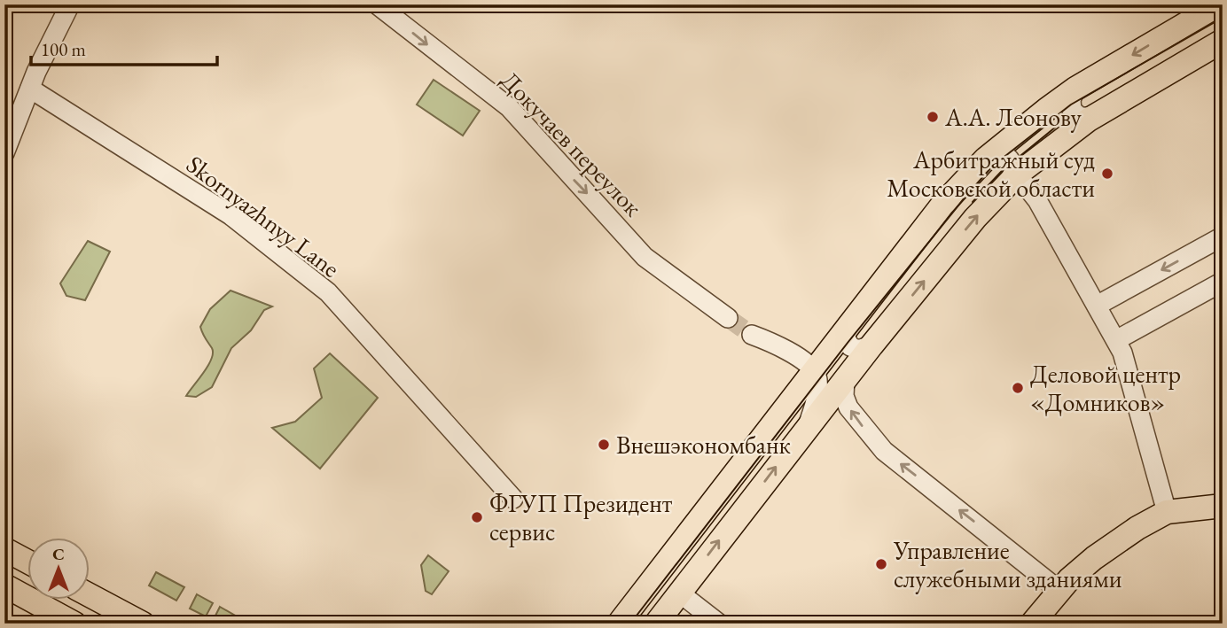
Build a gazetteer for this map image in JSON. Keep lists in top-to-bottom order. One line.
{"streets":{"street":["Докучаев переулок","Skornyazhnyy Lane"]},"one_way":["Докучаев переулок"],"places":["А.А. Леонову","Арбитражный суд Московской области","Деловой центр «Домников»","Внешэкономбанк","ФГУП Президент сервис","Управление служебными зданиями"],"scale_bar":"100 m","north":"top"}
